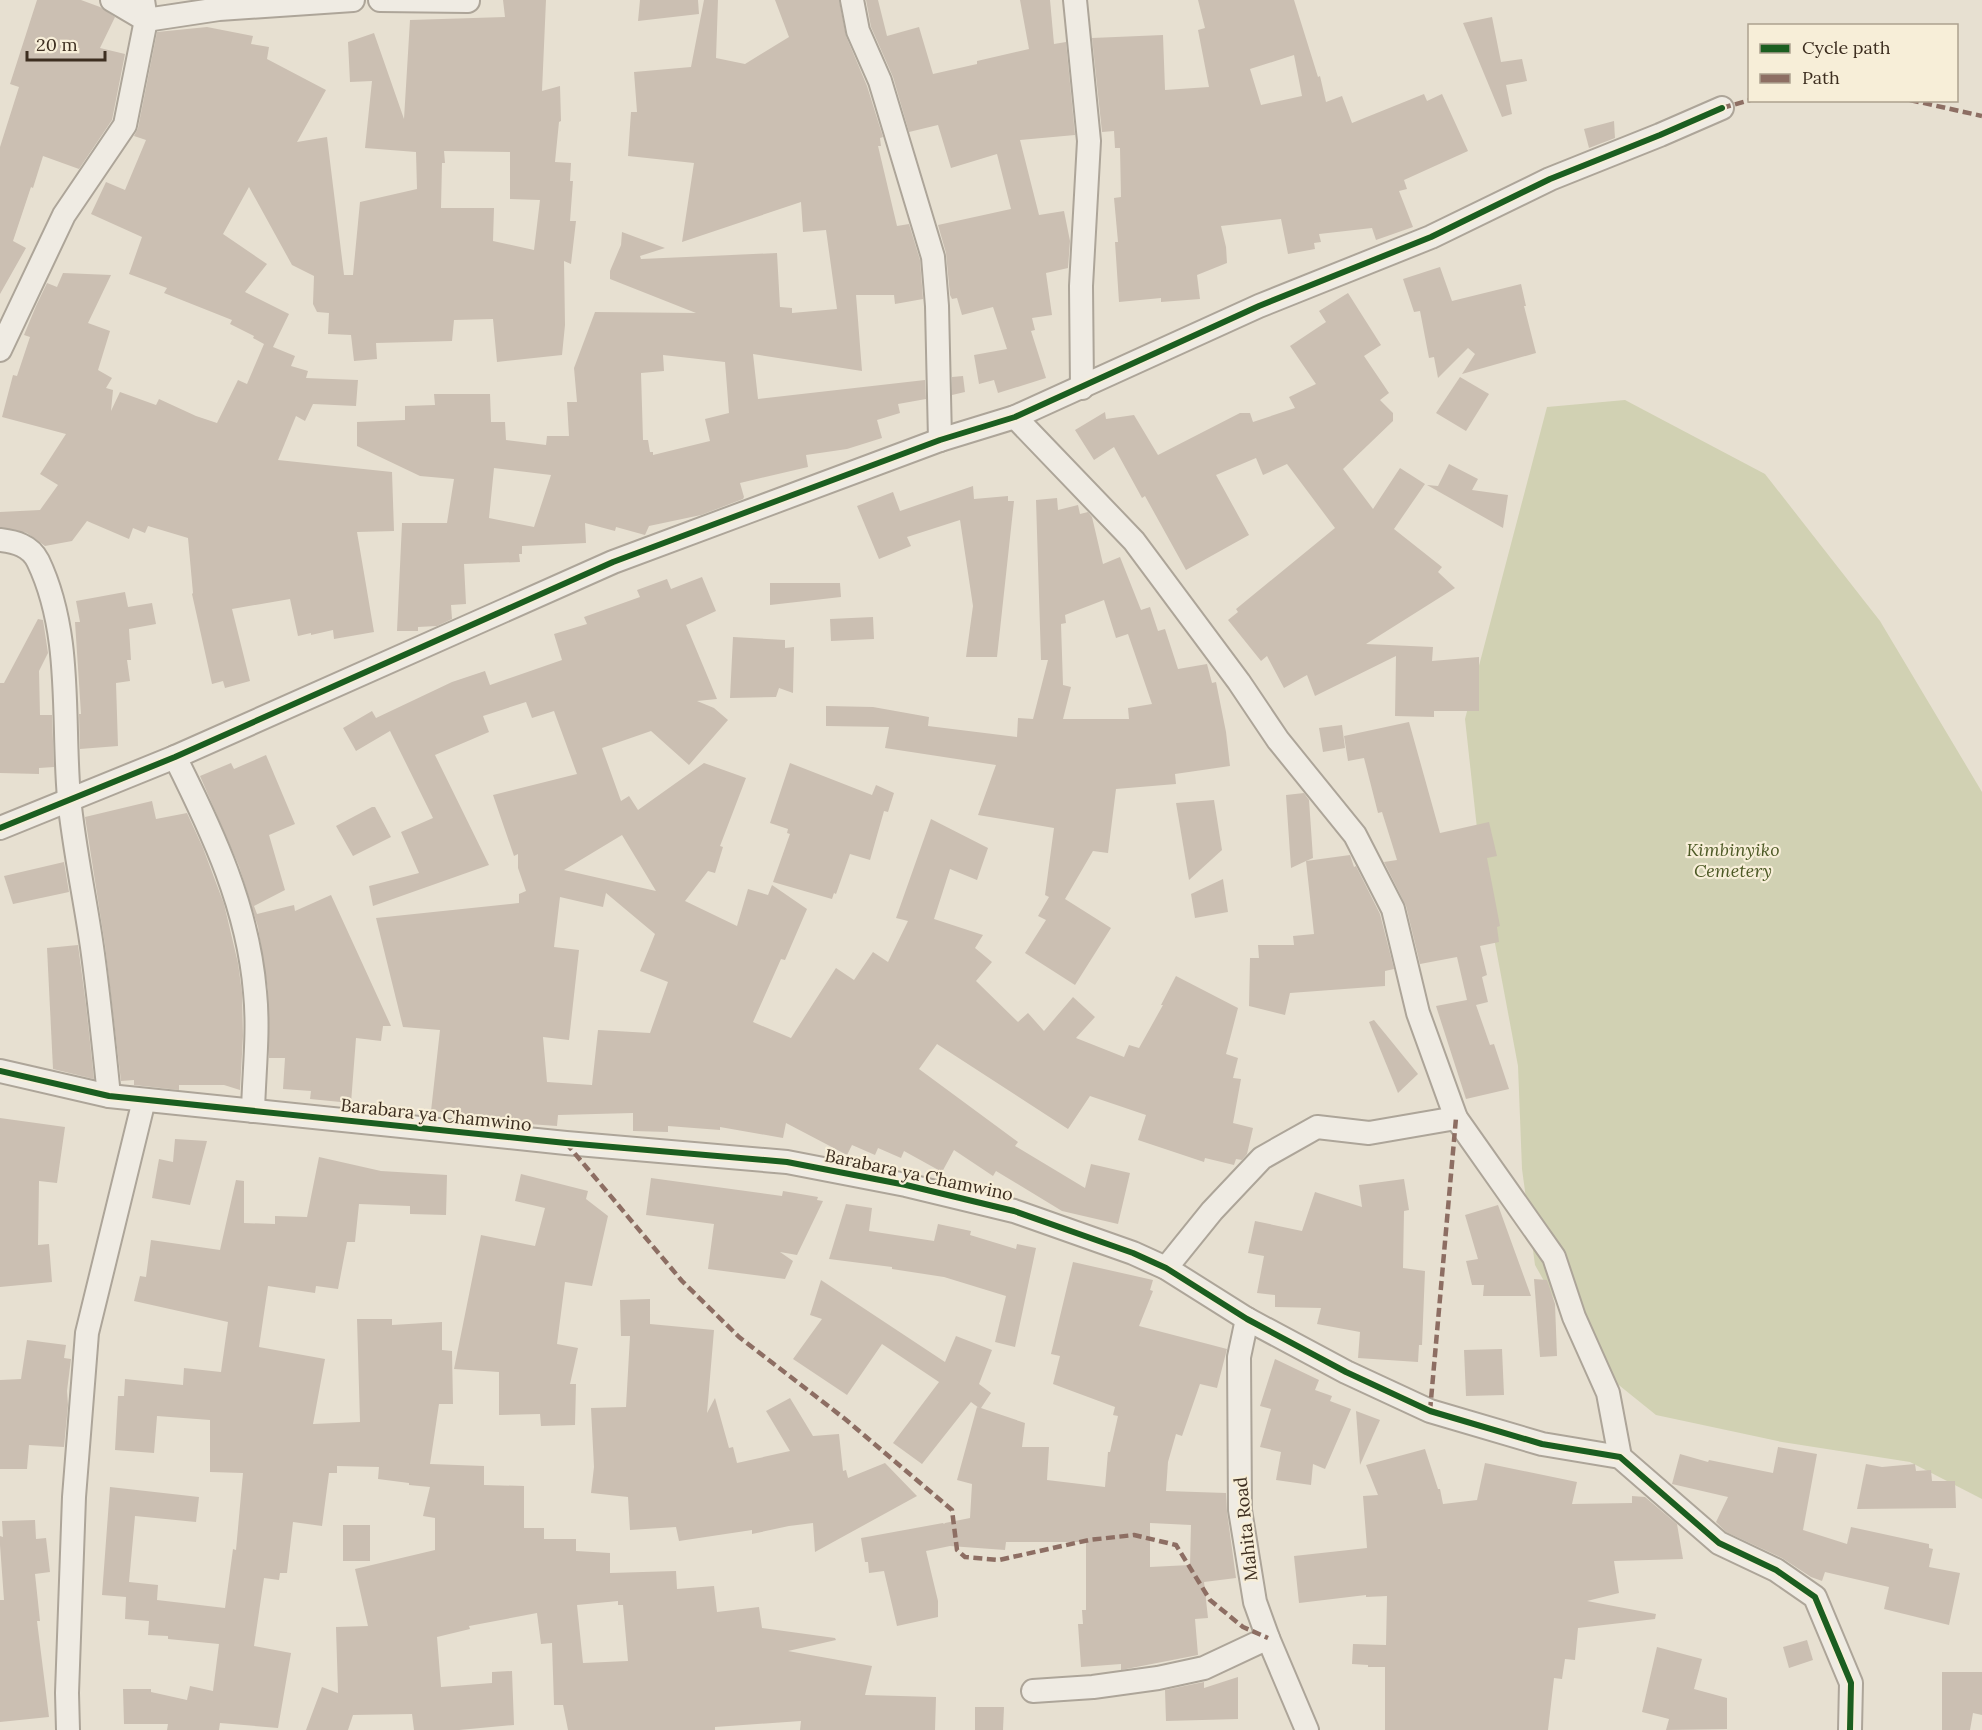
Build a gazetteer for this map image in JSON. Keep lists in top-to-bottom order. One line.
{"streets":{"street":["Barabara ya Chamwino","Mahita Road"]},"crossings":[["Barabara ya Chamwino","Mahita Road"]],"parks":["Kimbinyiko Cemetery"],"legend":["Cycle path","Path"],"scale_bar":"20 m"}
